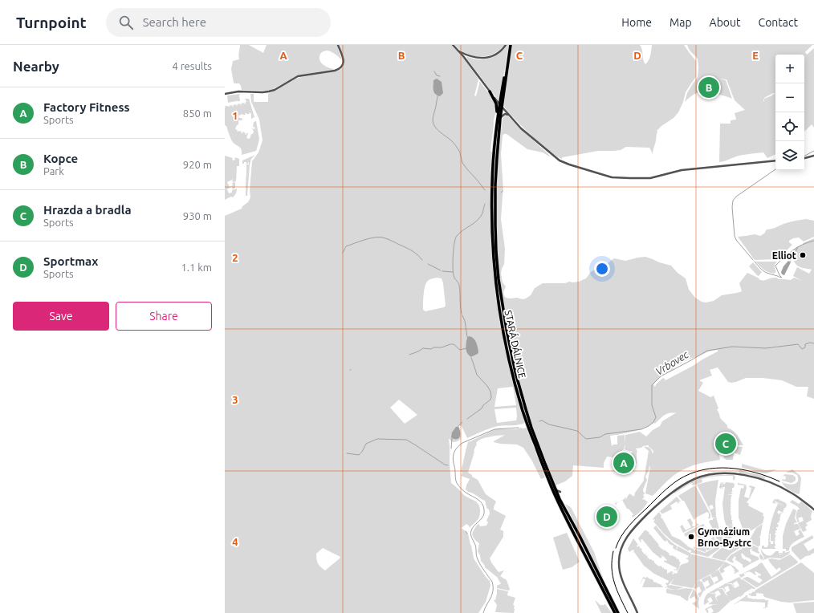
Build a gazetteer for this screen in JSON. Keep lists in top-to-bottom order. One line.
{"streets":{"main road":["STARÁ DÁLNICE"]},"water":["Vrbovec"],"places":["Elliot","Gymnázium Brno-Bystrc"],"page":{"header":"Turnpoint","search":"Search here","nav":["Home","Map","About","Contact"],"heading":["Nearby","4 results"],"map_buttons":["+","−"],"pins":["B","C","A","D"],"list":[{"mark":"A","name":"Factory Fitness","note":"Sports","value":"850 m"},{"mark":"B","name":"Kopce","note":"Park","value":"920 m"},{"mark":"C","name":"Hrazda a bradla","note":"Sports","value":"930 m"},{"mark":"D","name":"Sportmax","note":"Sports","value":"1.1 km"}],"buttons":["Save","Share"]},"grid":{"columns":["A","B","C","D","E"],"rows":["1","2","3","4"]}}
